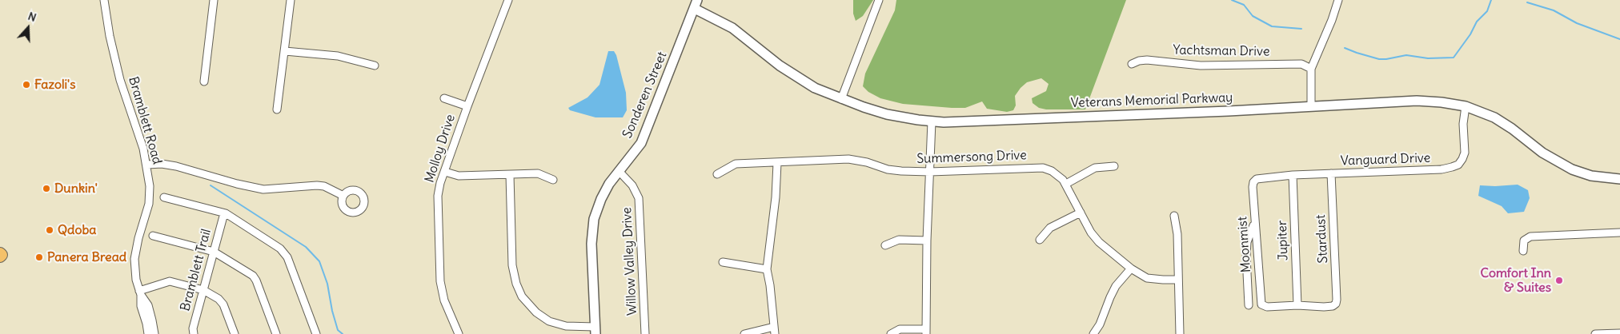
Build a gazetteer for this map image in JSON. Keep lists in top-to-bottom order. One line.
{"streets":{"street":["Yachtsman Drive","Sonderen Street","Veterans Memorial Parkway","Bramblett Road","Molloy Drive","Summersong Drive","Vanguard Drive","Stardust","Jupiter","Moonmist","Willow Valley Drive","Bramblett Trail"]},"crossings":[["Sonderen Street","Veterans Memorial Parkway"],["Sonderen Street","Willow Valley Drive"],["Veterans Memorial Parkway","Vanguard Drive"],["Vanguard Drive","Stardust"],["Vanguard Drive","Jupiter"],["Vanguard Drive","Moonmist"],["Stardust","Jupiter"],["Stardust","Moonmist"],["Jupiter","Moonmist"]],"places":["Fazoli's","Dunkin'","Qdoba","Panera Bread","Comfort Inn & Suites"],"north":"top"}
